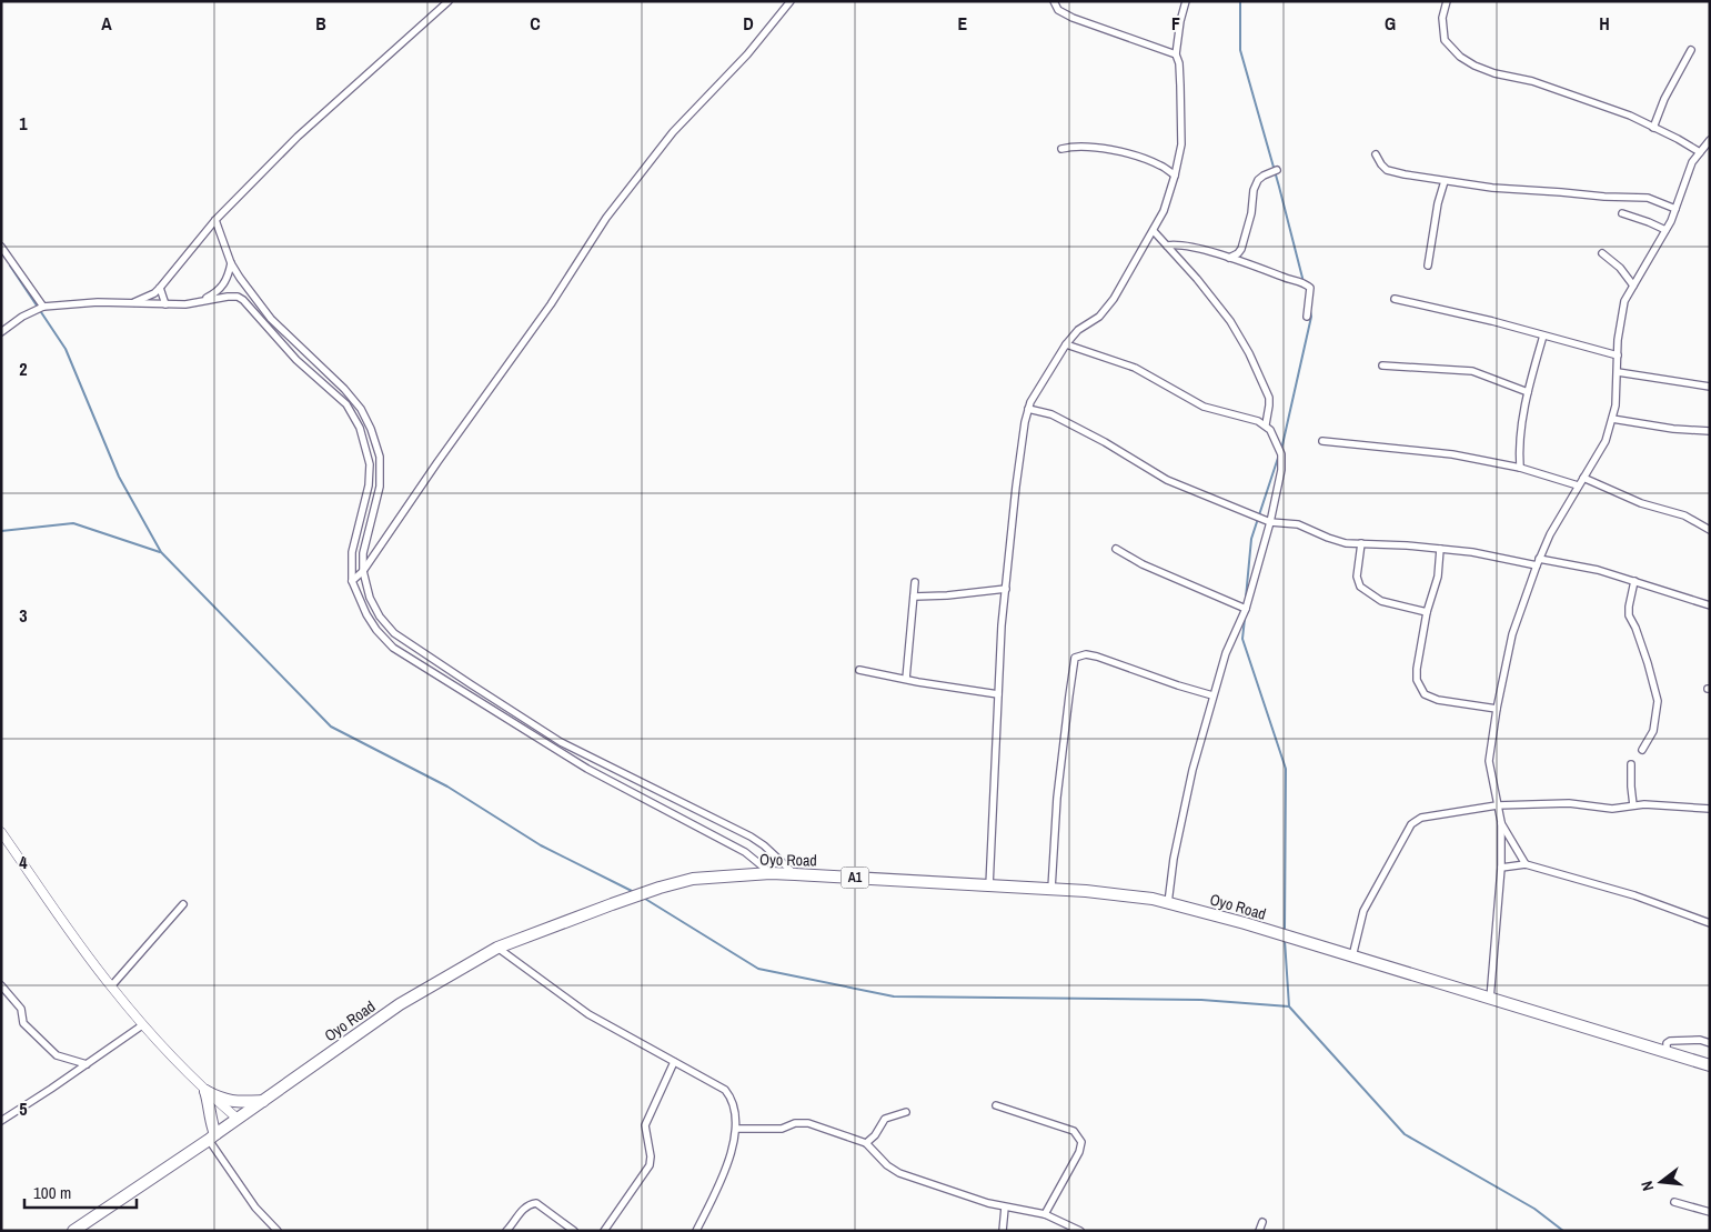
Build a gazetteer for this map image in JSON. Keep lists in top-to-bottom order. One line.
{"streets":{"highway":["Oyo Road","A1"]},"scale_bar":"100 m","north":"left","grid":{"columns":["A","B","C","D","E","F","G","H"],"rows":["1","2","3","4","5"]}}
